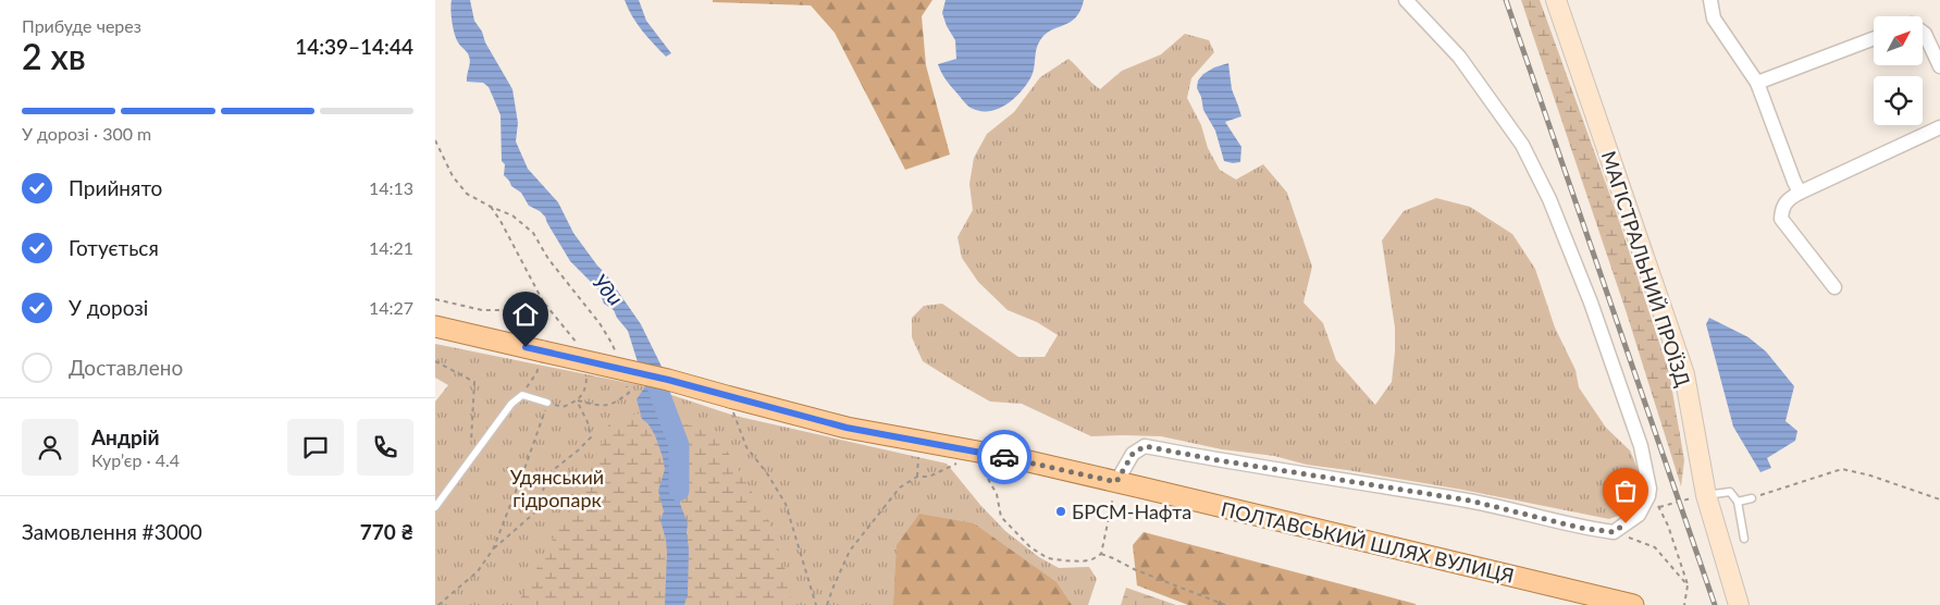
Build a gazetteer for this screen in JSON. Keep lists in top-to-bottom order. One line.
{"streets":{"main road":["МАГІСТРАЛЬНИЙ ПРОЇЗД","ПОЛТАВСЬКИЙ ШЛЯХ ВУЛИЦЯ"]},"water":["Уди"],"parks":["Удянський гідропарк"],"places":["БРСМ-Нафта"],"north":"top right","page":{"heading":["2 хв","Прибуде через","14:39–14:44"],"panel":["Андрій","Кур’єр · 4.4","Замовлення #3000","770 ₴"],"bar":"У дорозі · 300 m","list":[["Прийнято","14:13"],["Готується","14:21"],["У дорозі","14:27"],"Доставлено"]}}
